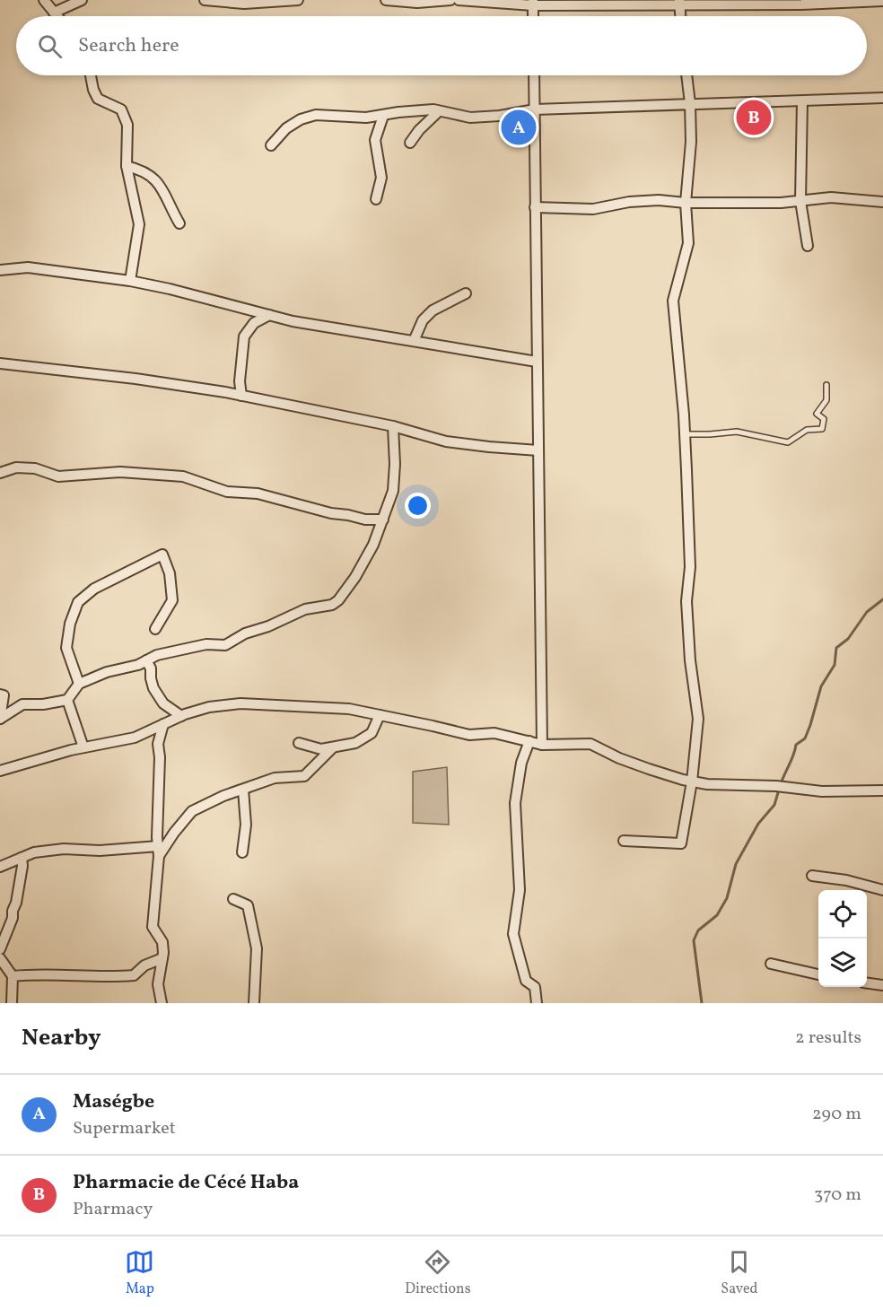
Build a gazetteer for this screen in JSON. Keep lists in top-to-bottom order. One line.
{"page":{"search":"Search here","pins":["B","A"],"heading":["Nearby","2 results"],"list":[{"mark":"A","name":"Maségbe","note":"Supermarket","value":"290 m"},{"mark":"B","name":"Pharmacie de Cécé Haba","note":"Pharmacy","value":"370 m"}],"nav":["Map","Directions","Saved"]}}
